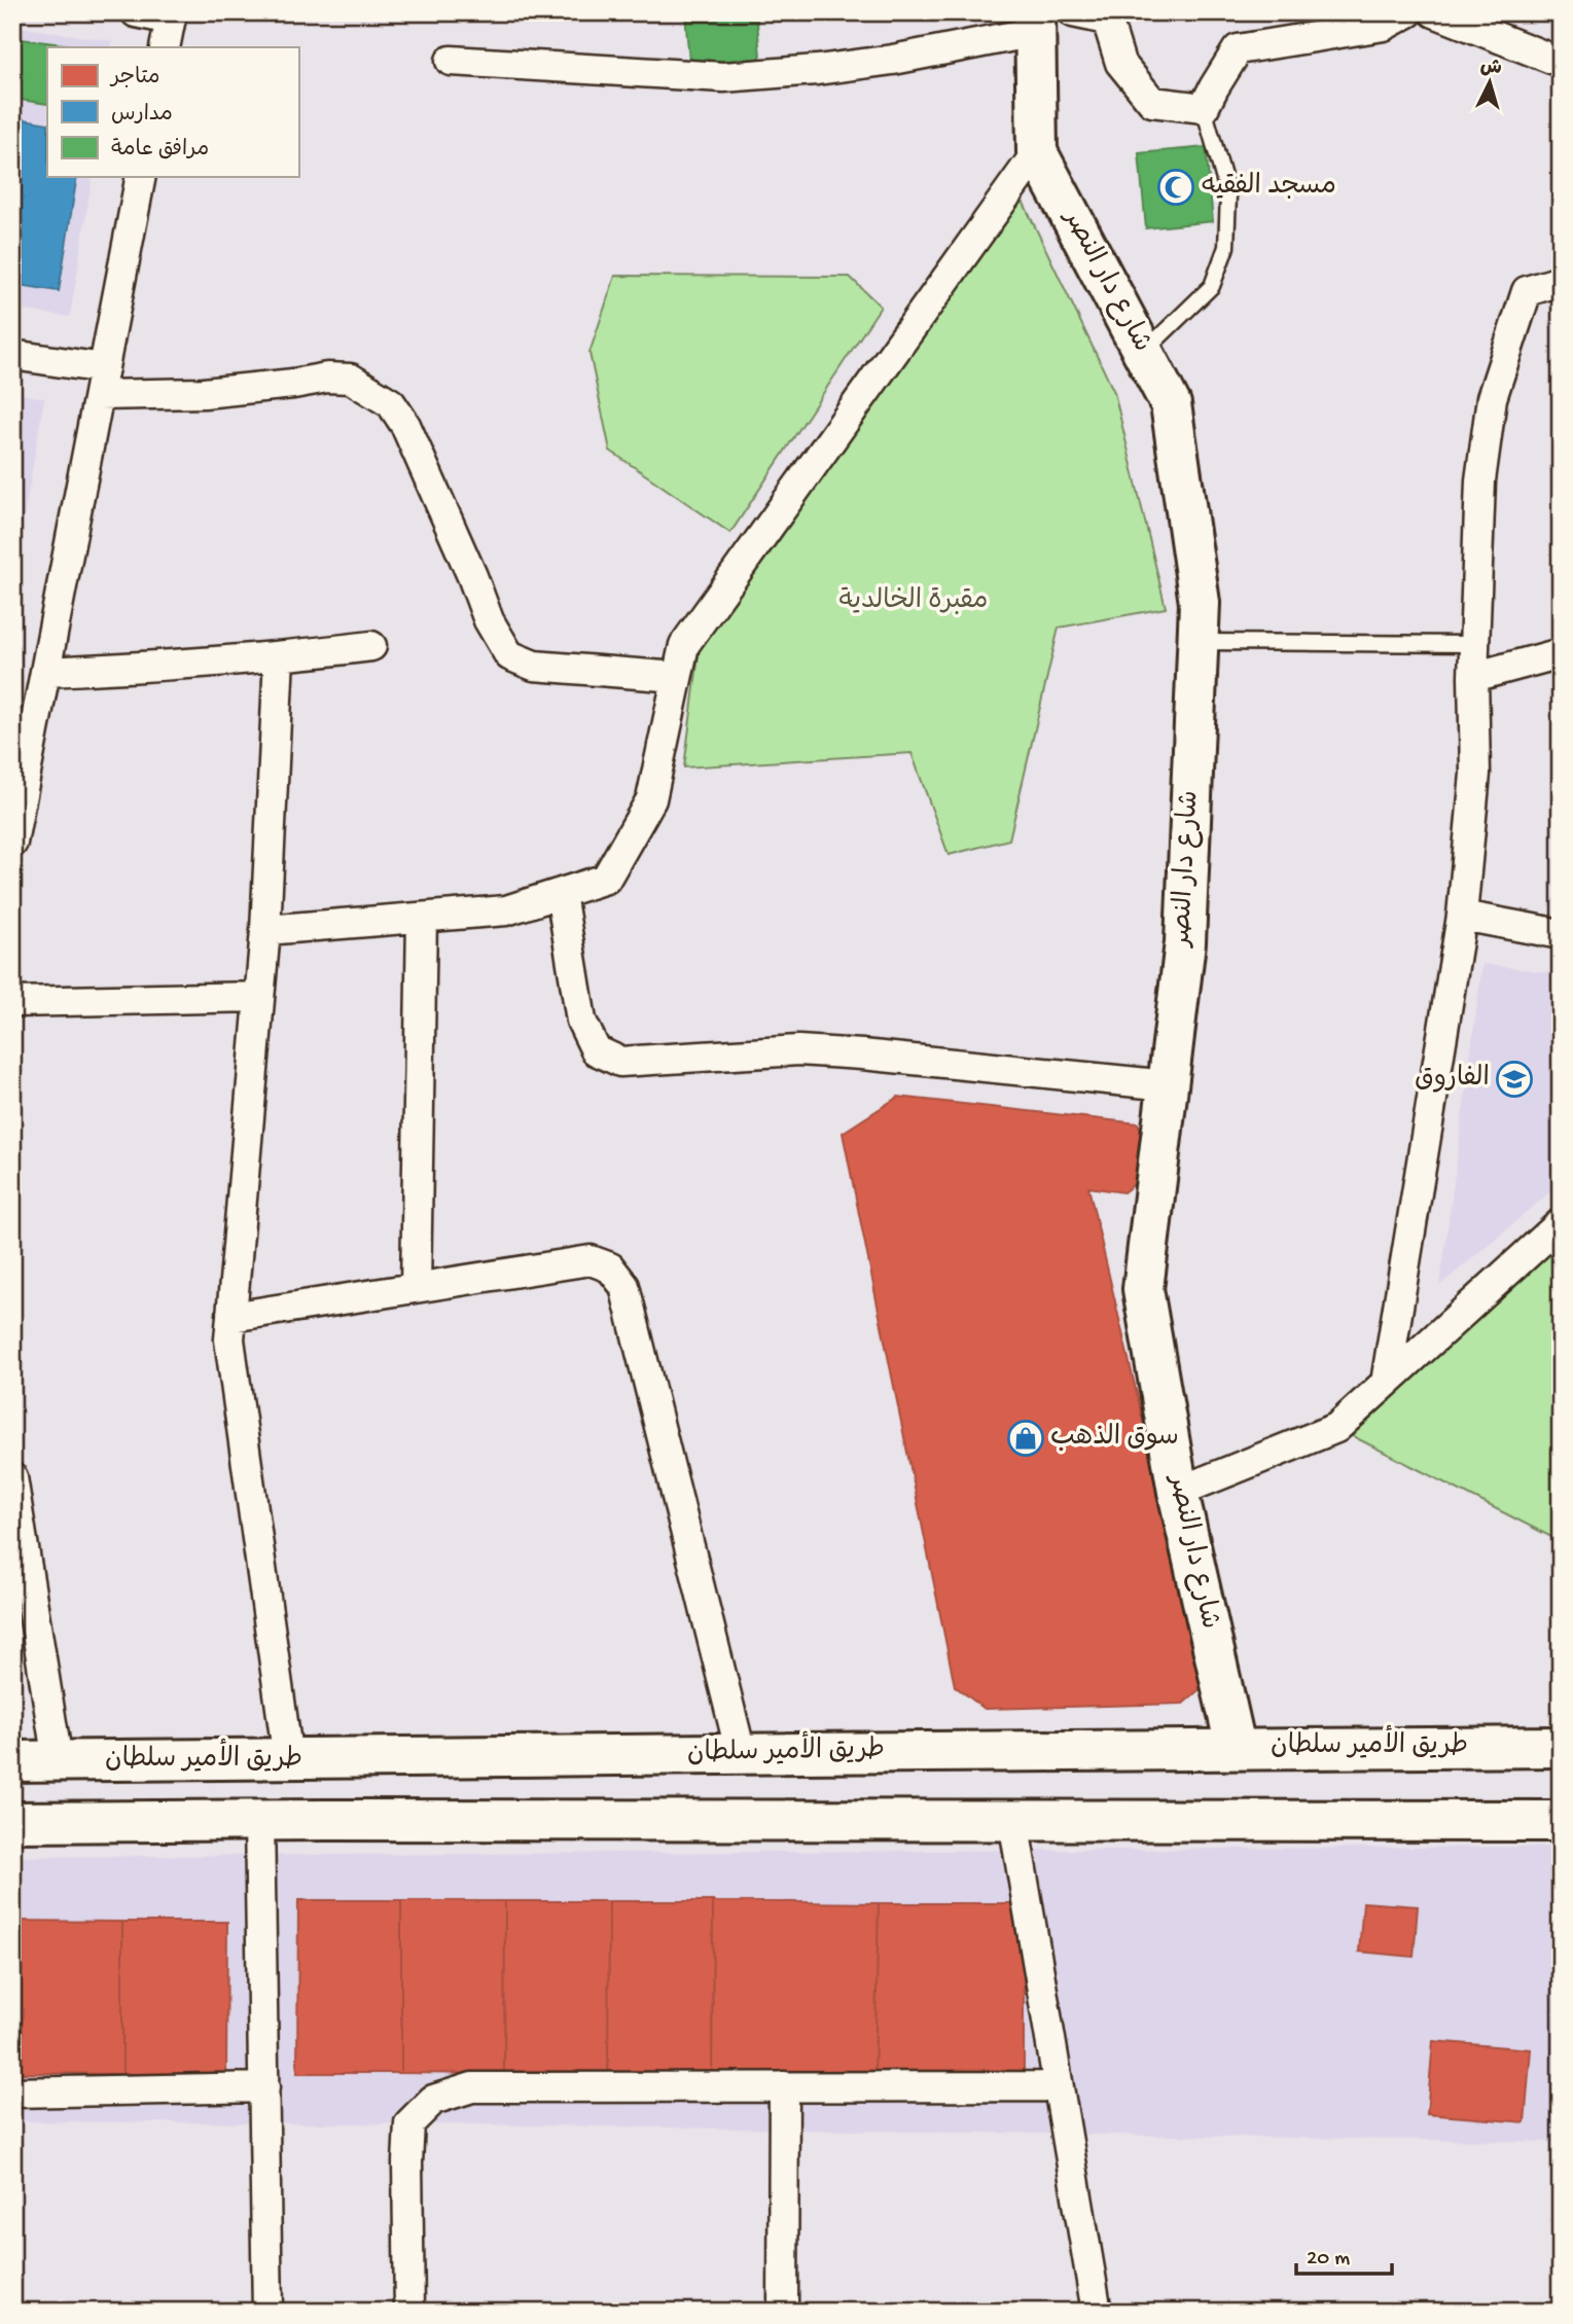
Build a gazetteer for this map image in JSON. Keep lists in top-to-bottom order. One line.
{"streets":{"main road":["شارع دار النصر","طريق الأمير سلطان"]},"crossings":[["شارع دار النصر","طريق الأمير سلطان"]],"parks":["مقبرة الخالدية"],"places":{"mosque":["مسجد الفقيه"],"school or university":["الفاروق"],"shop":["سوق الذهب"]},"legend":["متاجر","مدارس","مرافق عامة"],"scale_bar":"20 m","north":"top"}
